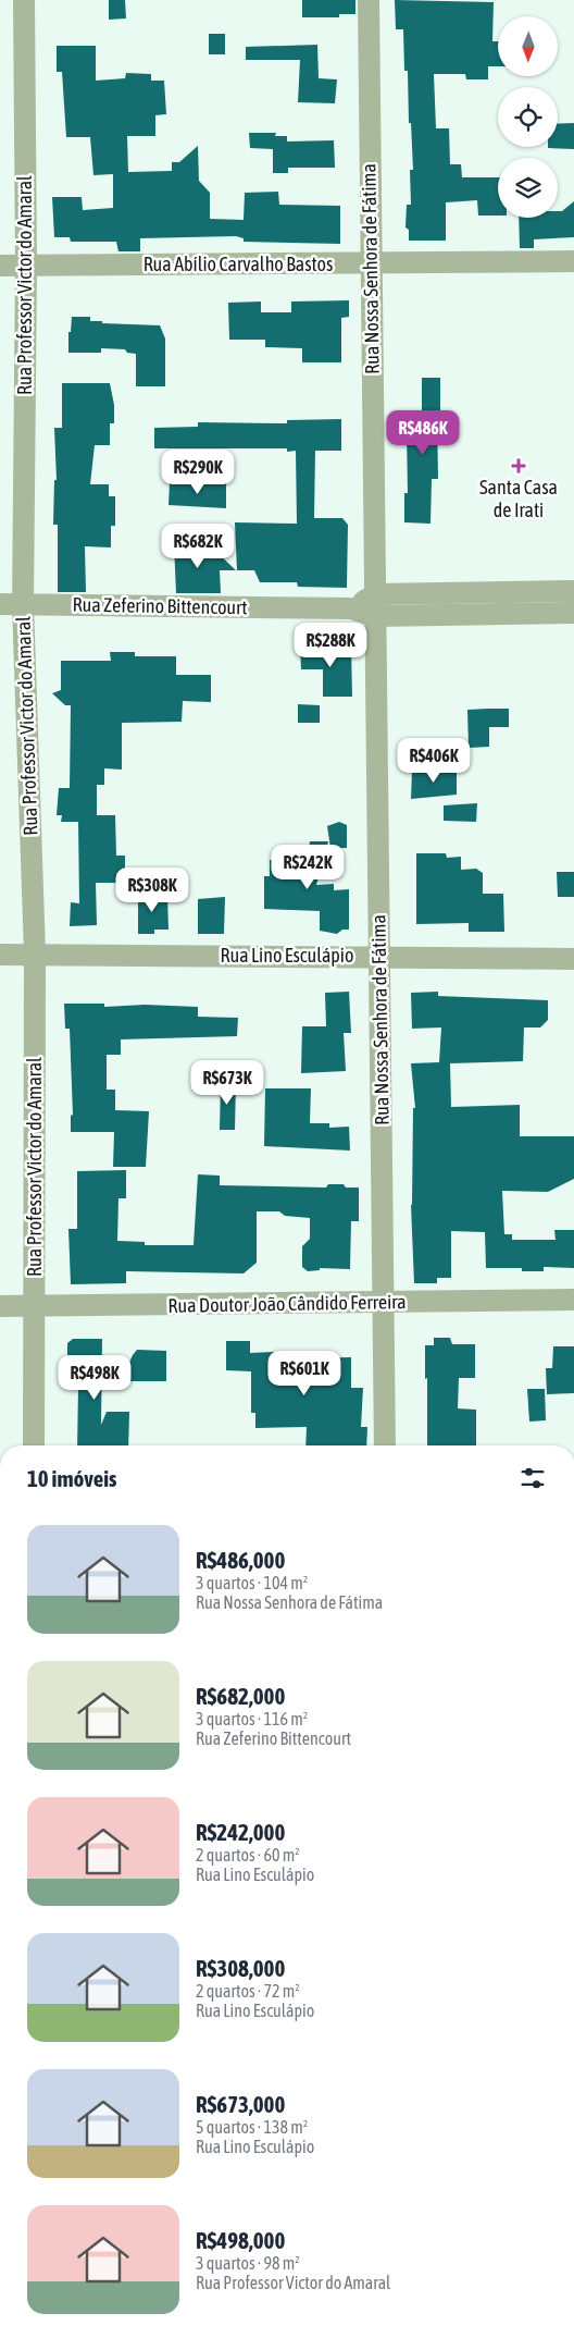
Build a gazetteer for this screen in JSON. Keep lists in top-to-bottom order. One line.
{"streets":{"street":["Rua Abílio Carvalho Bastos","Rua Nossa Senhora de Fátima","Rua Professor Victor do Amaral","Rua Zeferino Bittencourt","Rua Lino Esculápio","Rua Doutor João Cândido Ferreira"]},"crossings":[["Rua Abílio Carvalho Bastos","Rua Nossa Senhora de Fátima"],["Rua Abílio Carvalho Bastos","Rua Professor Victor do Amaral"],["Rua Nossa Senhora de Fátima","Rua Zeferino Bittencourt"],["Rua Nossa Senhora de Fátima","Rua Lino Esculápio"],["Rua Nossa Senhora de Fátima","Rua Doutor João Cândido Ferreira"],["Rua Professor Victor do Amaral","Rua Zeferino Bittencourt"],["Rua Professor Victor do Amaral","Rua Lino Esculápio"],["Rua Professor Victor do Amaral","Rua Doutor João Cândido Ferreira"]],"places":{"health":["Santa Casa de Irati"]},"north":"bottom","page":{"price":["R$486K","R$290K","R$682K","R$288K","R$406K","R$242K","R$308K","R$673K","R$601K","R$498K"],"heading":"10 imóveis","list":[{"name":"R$486,000","note":"3 quartos · 104 m² · Rua Nossa Senhora de Fátima"},{"name":"R$682,000","note":"3 quartos · 116 m² · Rua Zeferino Bittencourt"},{"name":"R$242,000","note":"2 quartos · 60 m² · Rua Lino Esculápio"},{"name":"R$308,000","note":"2 quartos · 72 m² · Rua Lino Esculápio"},{"name":"R$673,000","note":"5 quartos · 138 m² · Rua Lino Esculápio"},{"name":"R$498,000","note":"3 quartos · 98 m² · Rua Professor Victor do Amaral"}]}}
